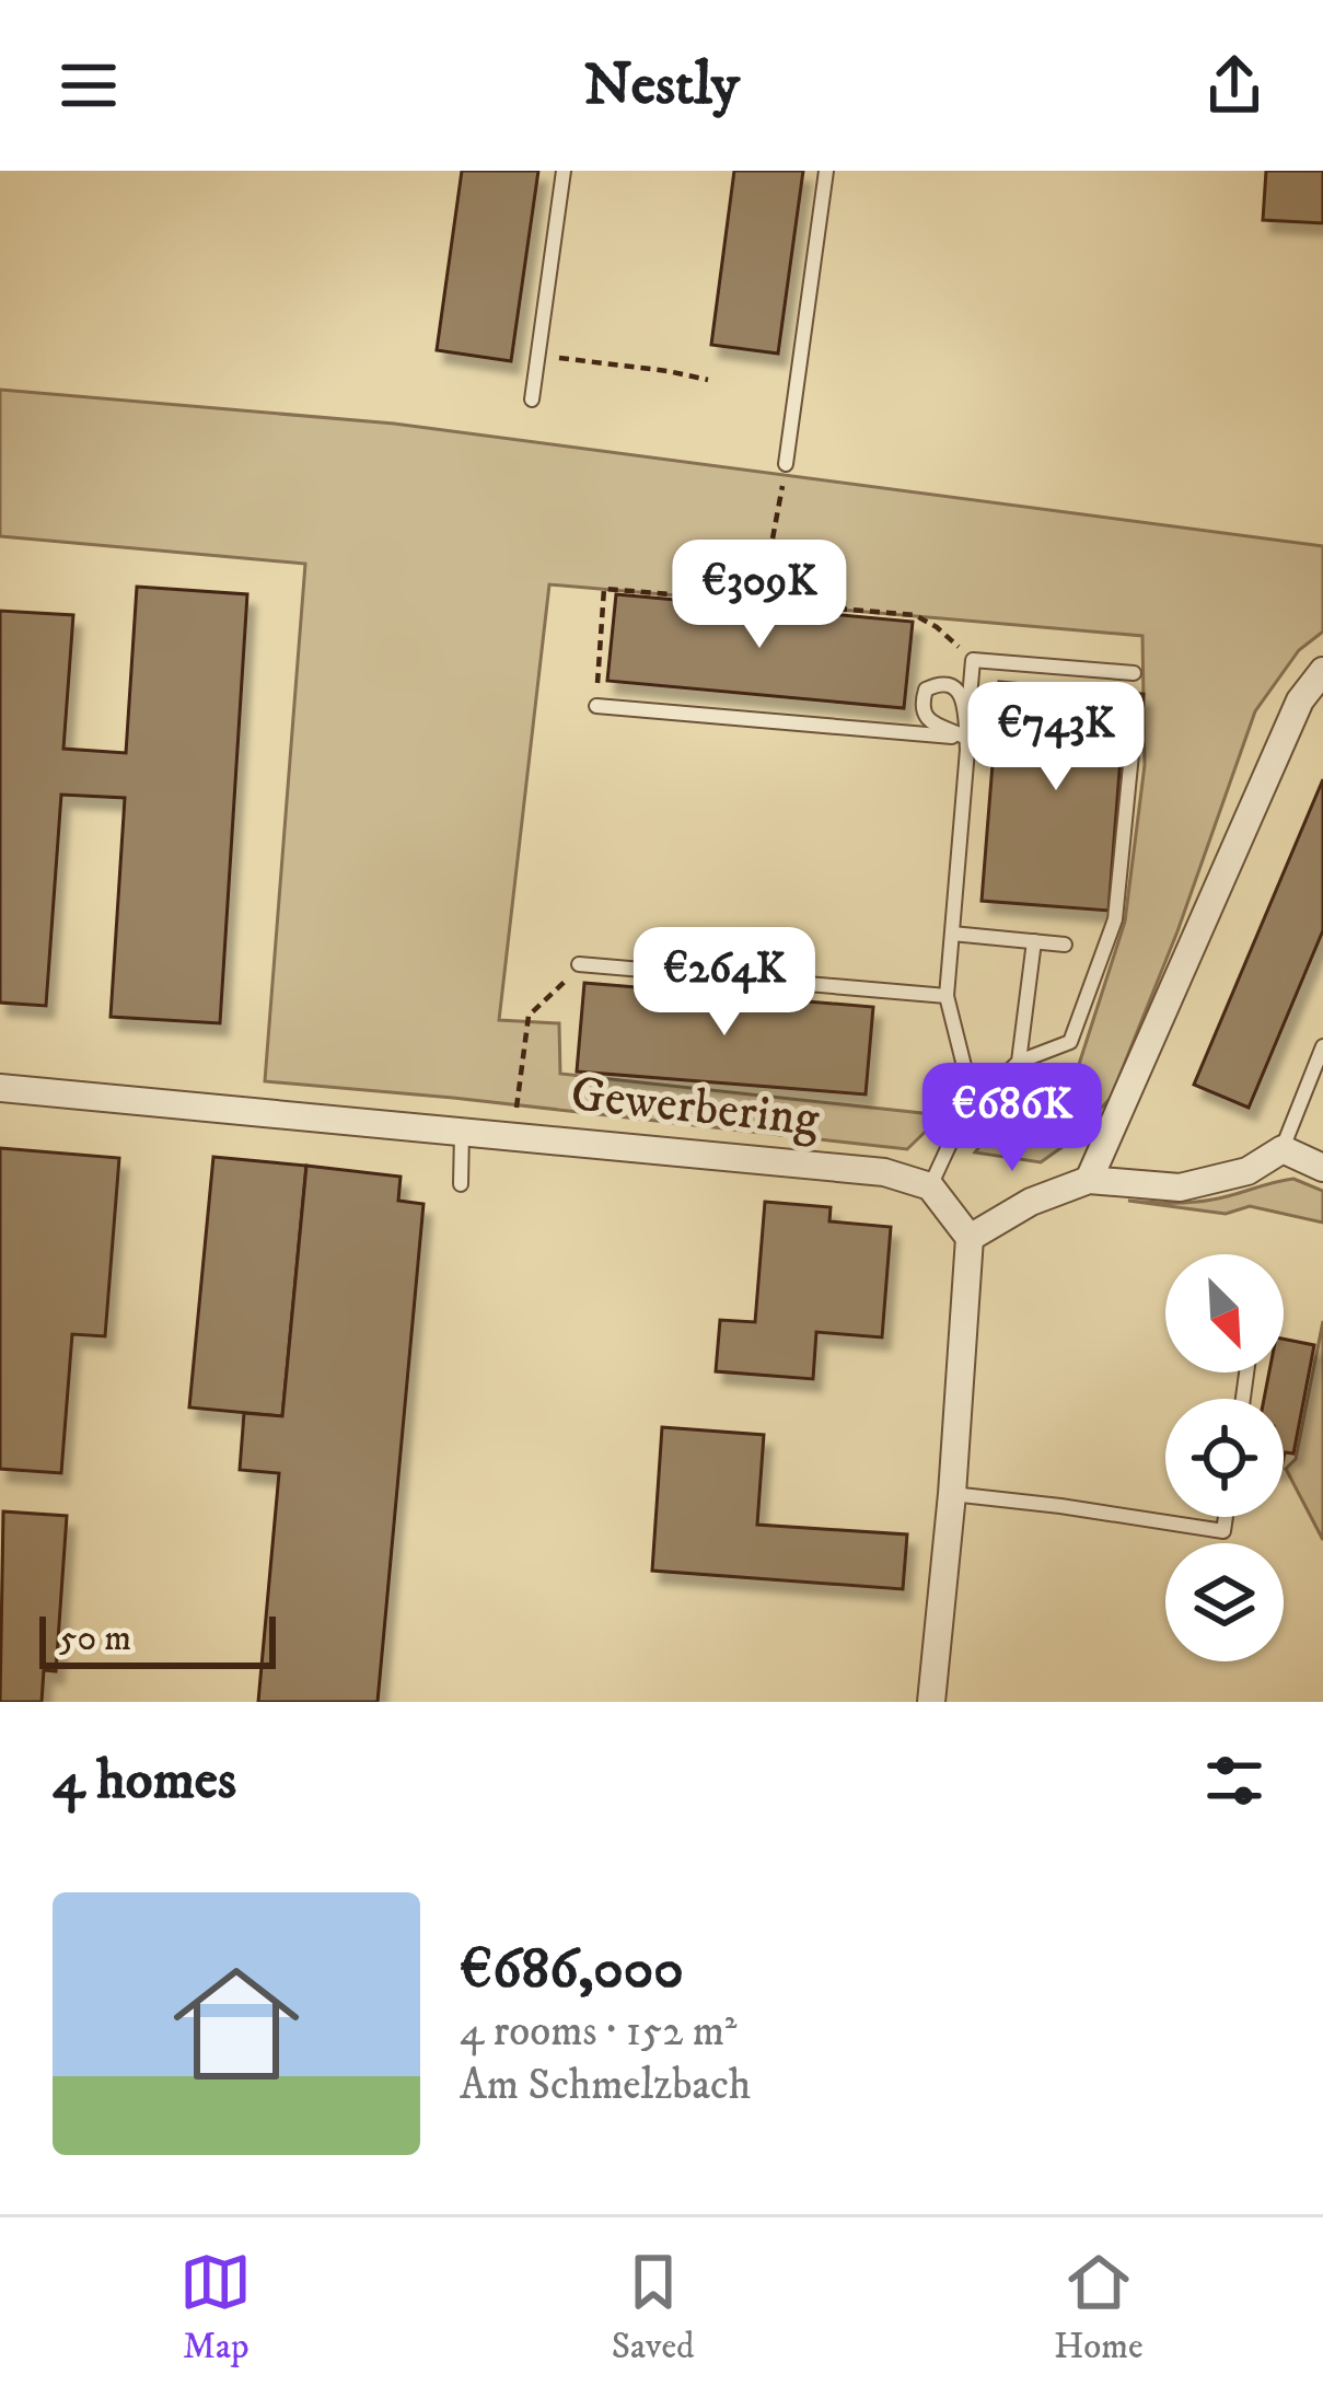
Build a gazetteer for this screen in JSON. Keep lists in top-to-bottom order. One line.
{"streets":{"street":["Gewerbering"]},"scale_bar":"50 m","north":"bottom right","page":{"header":"Nestly","price":["€309K","€743K","€264K","€686K"],"scale":"50 m","heading":"4 homes","list":[{"name":"€686,000","note":"4 rooms · 152 m² · Am Schmelzbach"}],"tabs":["Map","Saved","Home"]}}
